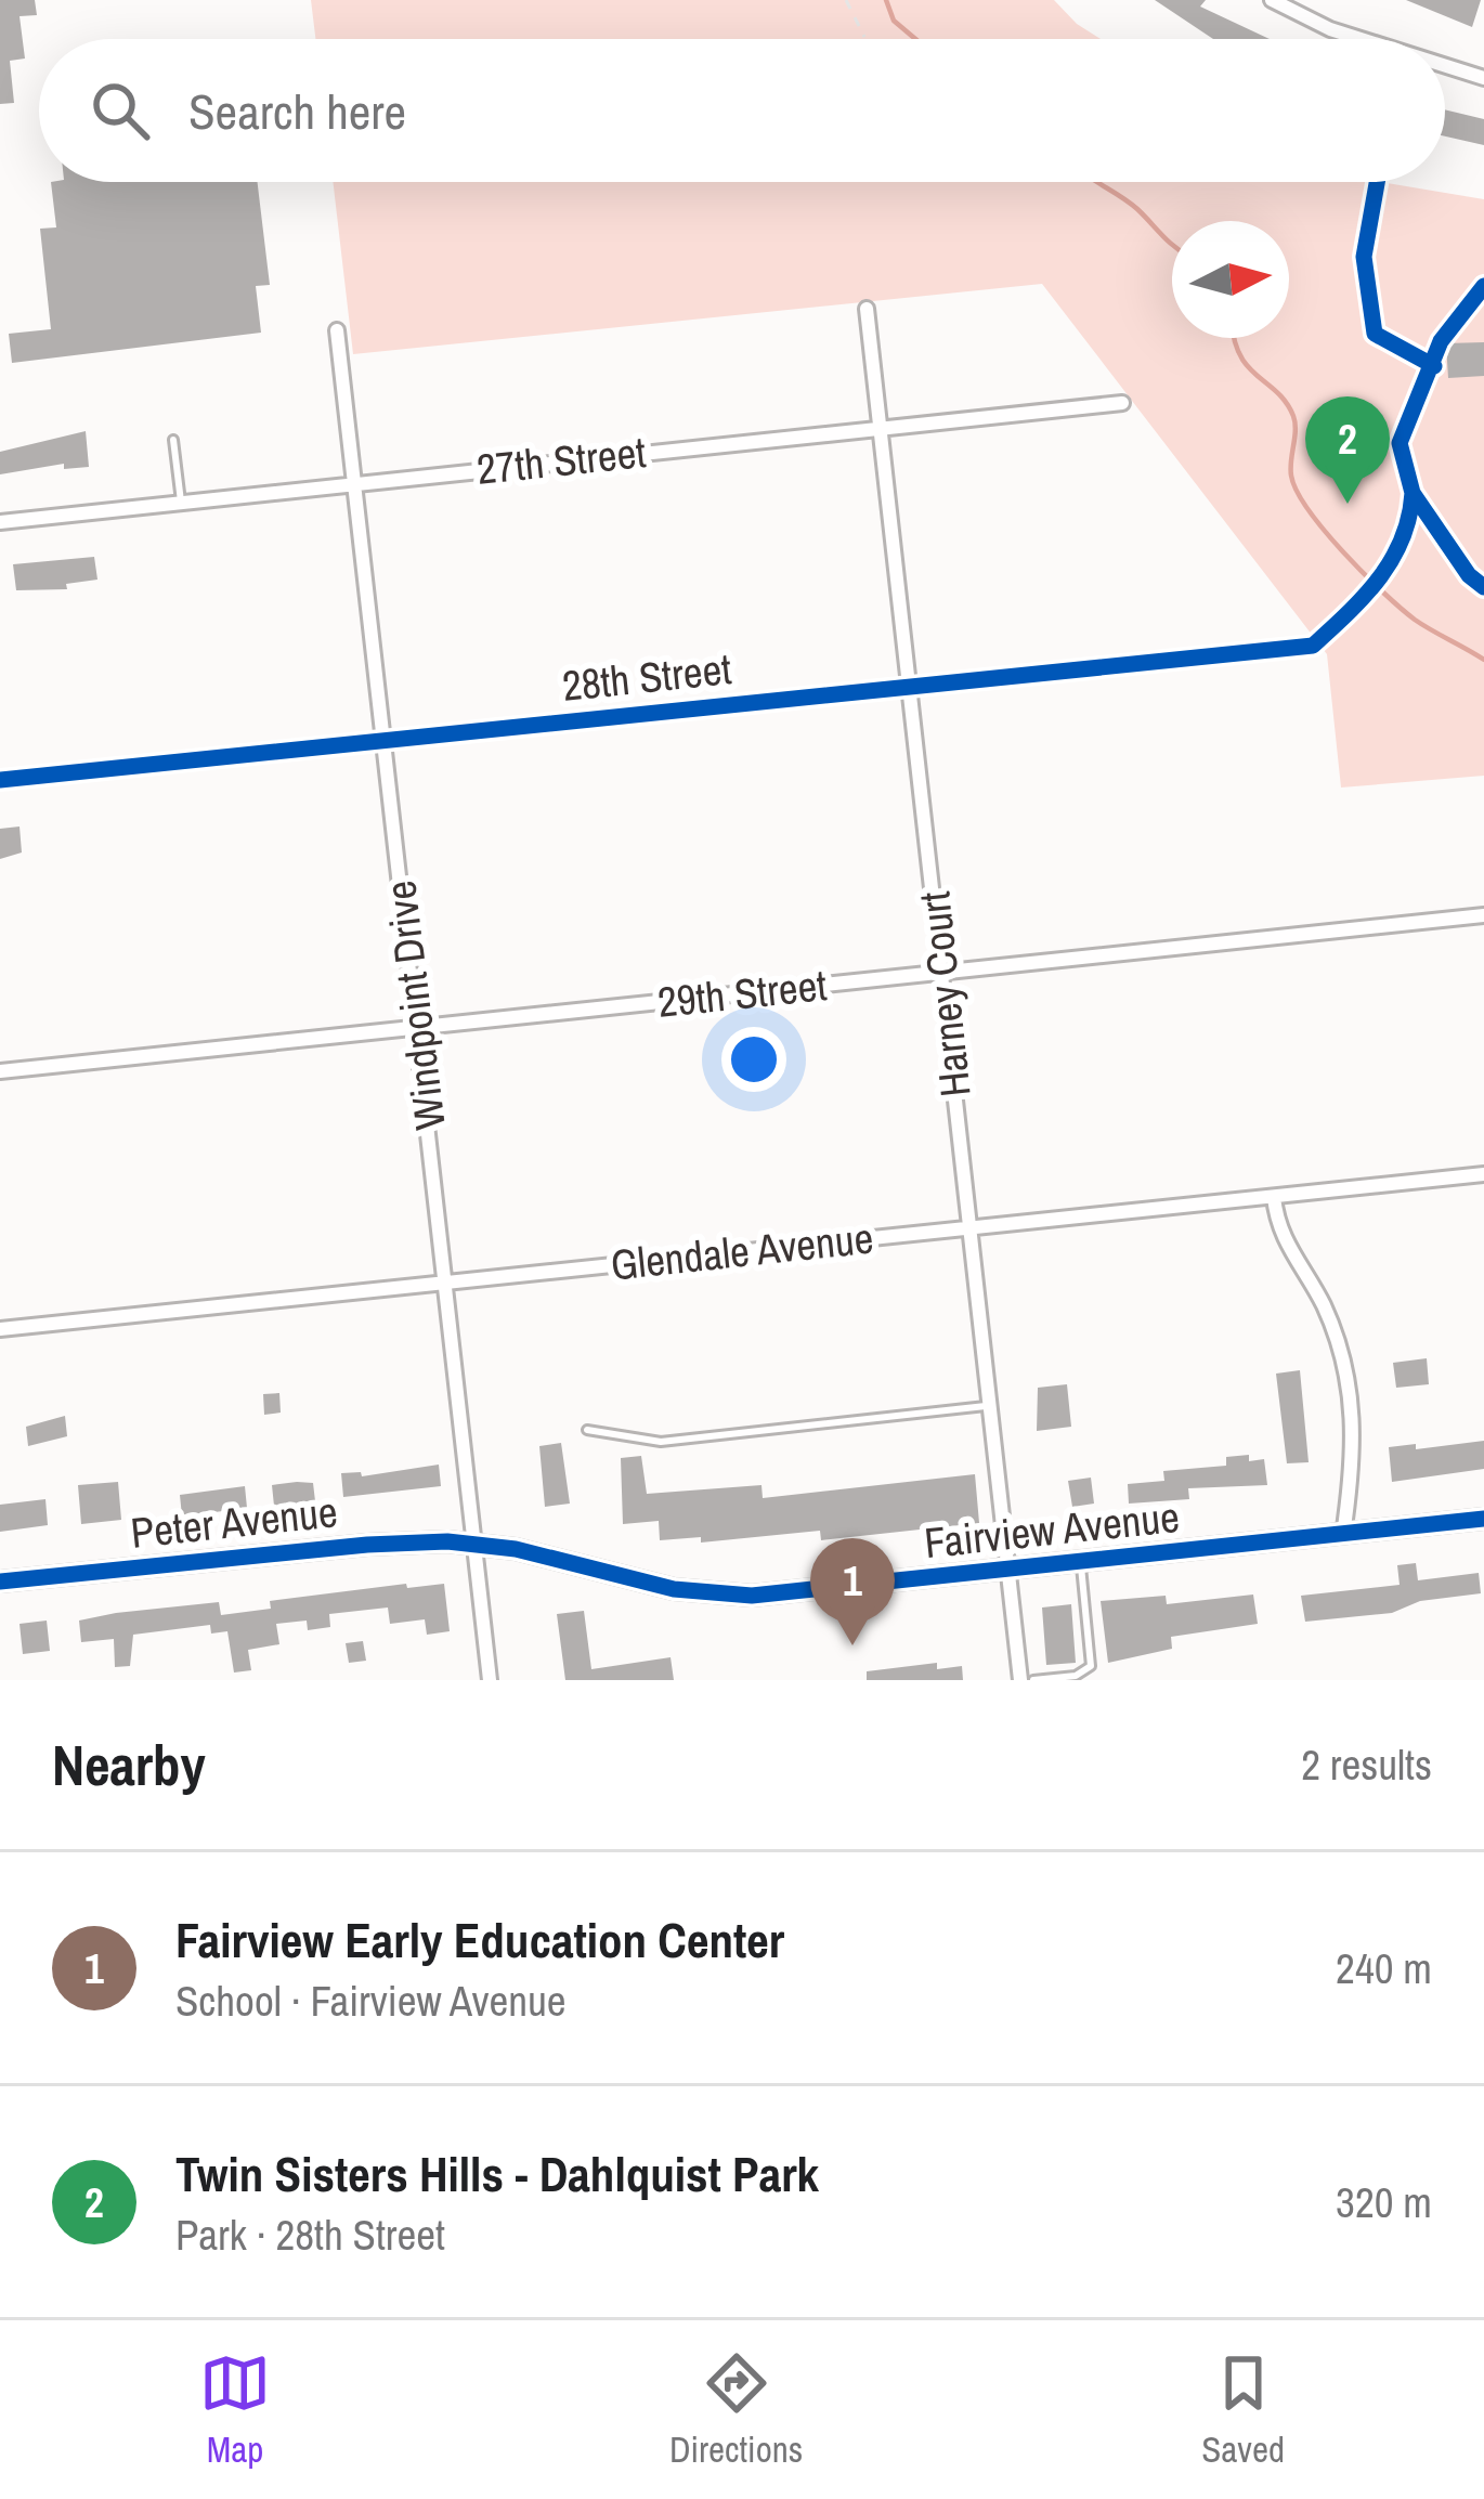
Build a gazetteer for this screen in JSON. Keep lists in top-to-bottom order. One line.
{"streets":{"street":["27th Street","28th Street","29th Street","Harney Court","Windpoint Drive","Glendale Avenue","Peter Avenue","Fairview Avenue"]},"crossings":[["27th Street","Harney Court"],["27th Street","Windpoint Drive"],["28th Street","Harney Court"],["28th Street","Windpoint Drive"],["29th Street","Harney Court"],["29th Street","Windpoint Drive"],["Harney Court","Glendale Avenue"],["Harney Court","Fairview Avenue"],["Windpoint Drive","Glendale Avenue"],["Windpoint Drive","Peter Avenue"],["Windpoint Drive","Fairview Avenue"],["Peter Avenue","Fairview Avenue"]],"north":"right","page":{"search":"Search here","pins":["2","1"],"heading":["Nearby","2 results"],"list":[{"mark":"1","name":"Fairview Early Education Center","note":"School · Fairview Avenue","value":"240 m"},{"mark":"2","name":"Twin Sisters Hills - Dahlquist Park","note":"Park · 28th Street","value":"320 m"}],"nav":["Map","Directions","Saved"]}}
